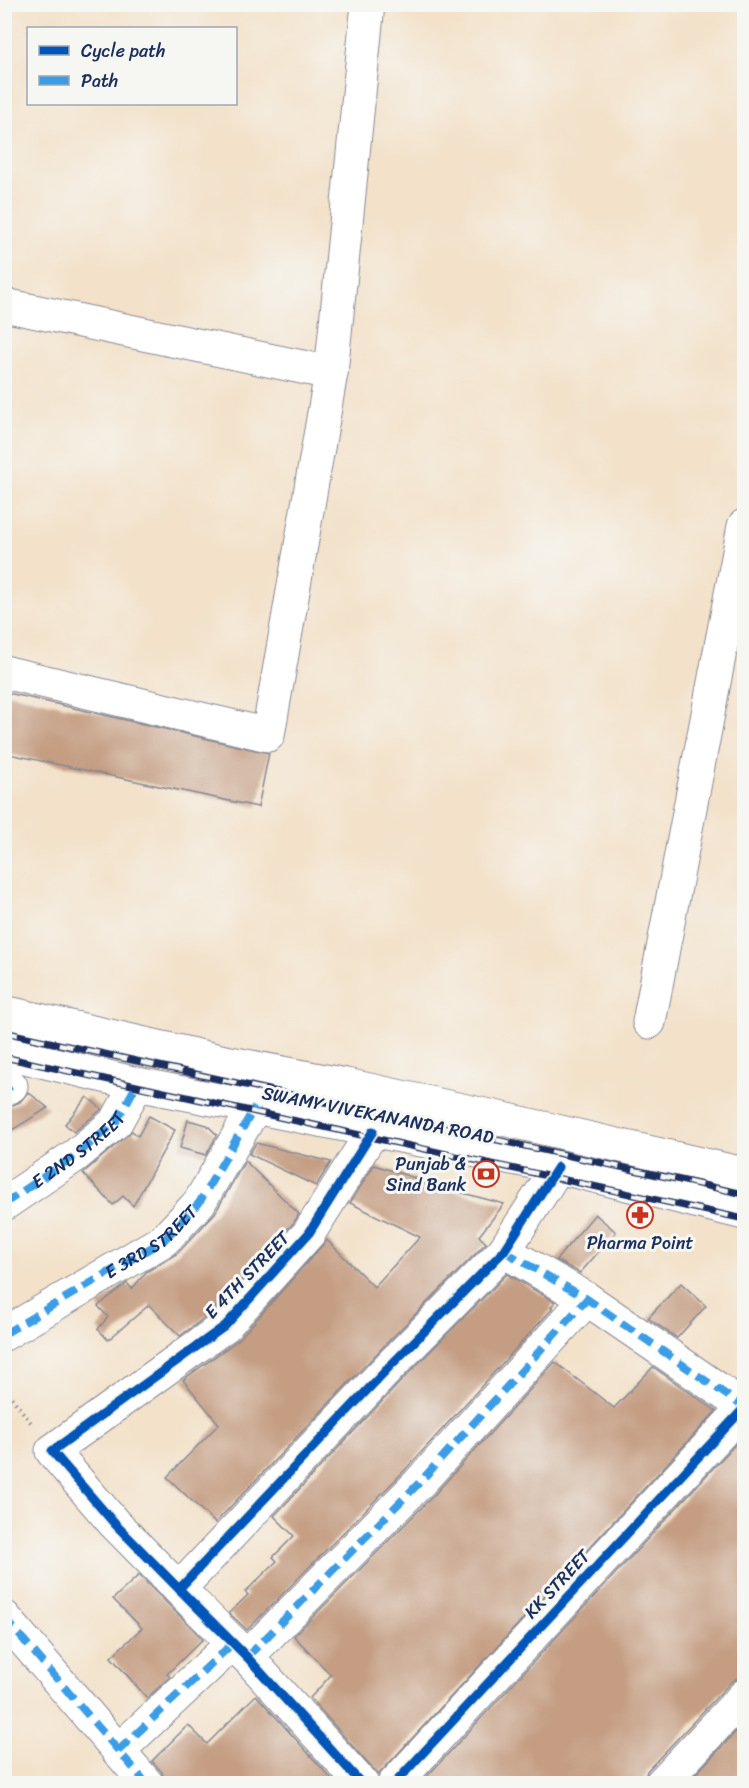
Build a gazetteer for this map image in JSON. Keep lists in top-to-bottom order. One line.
{"streets":{"street":["SWAMY VIVEKANANDA ROAD","E 2ND STREET","E 3RD STREET","E 4TH STREET","KK STREET"]},"crossings":[["SWAMY VIVEKANANDA ROAD","E 2ND STREET"],["SWAMY VIVEKANANDA ROAD","E 3RD STREET"],["SWAMY VIVEKANANDA ROAD","E 4TH STREET"]],"places":{"bank":["Punjab & Sind Bank"],"pharmacy":["Pharma Point"]},"legend":["Cycle path","Path"]}
